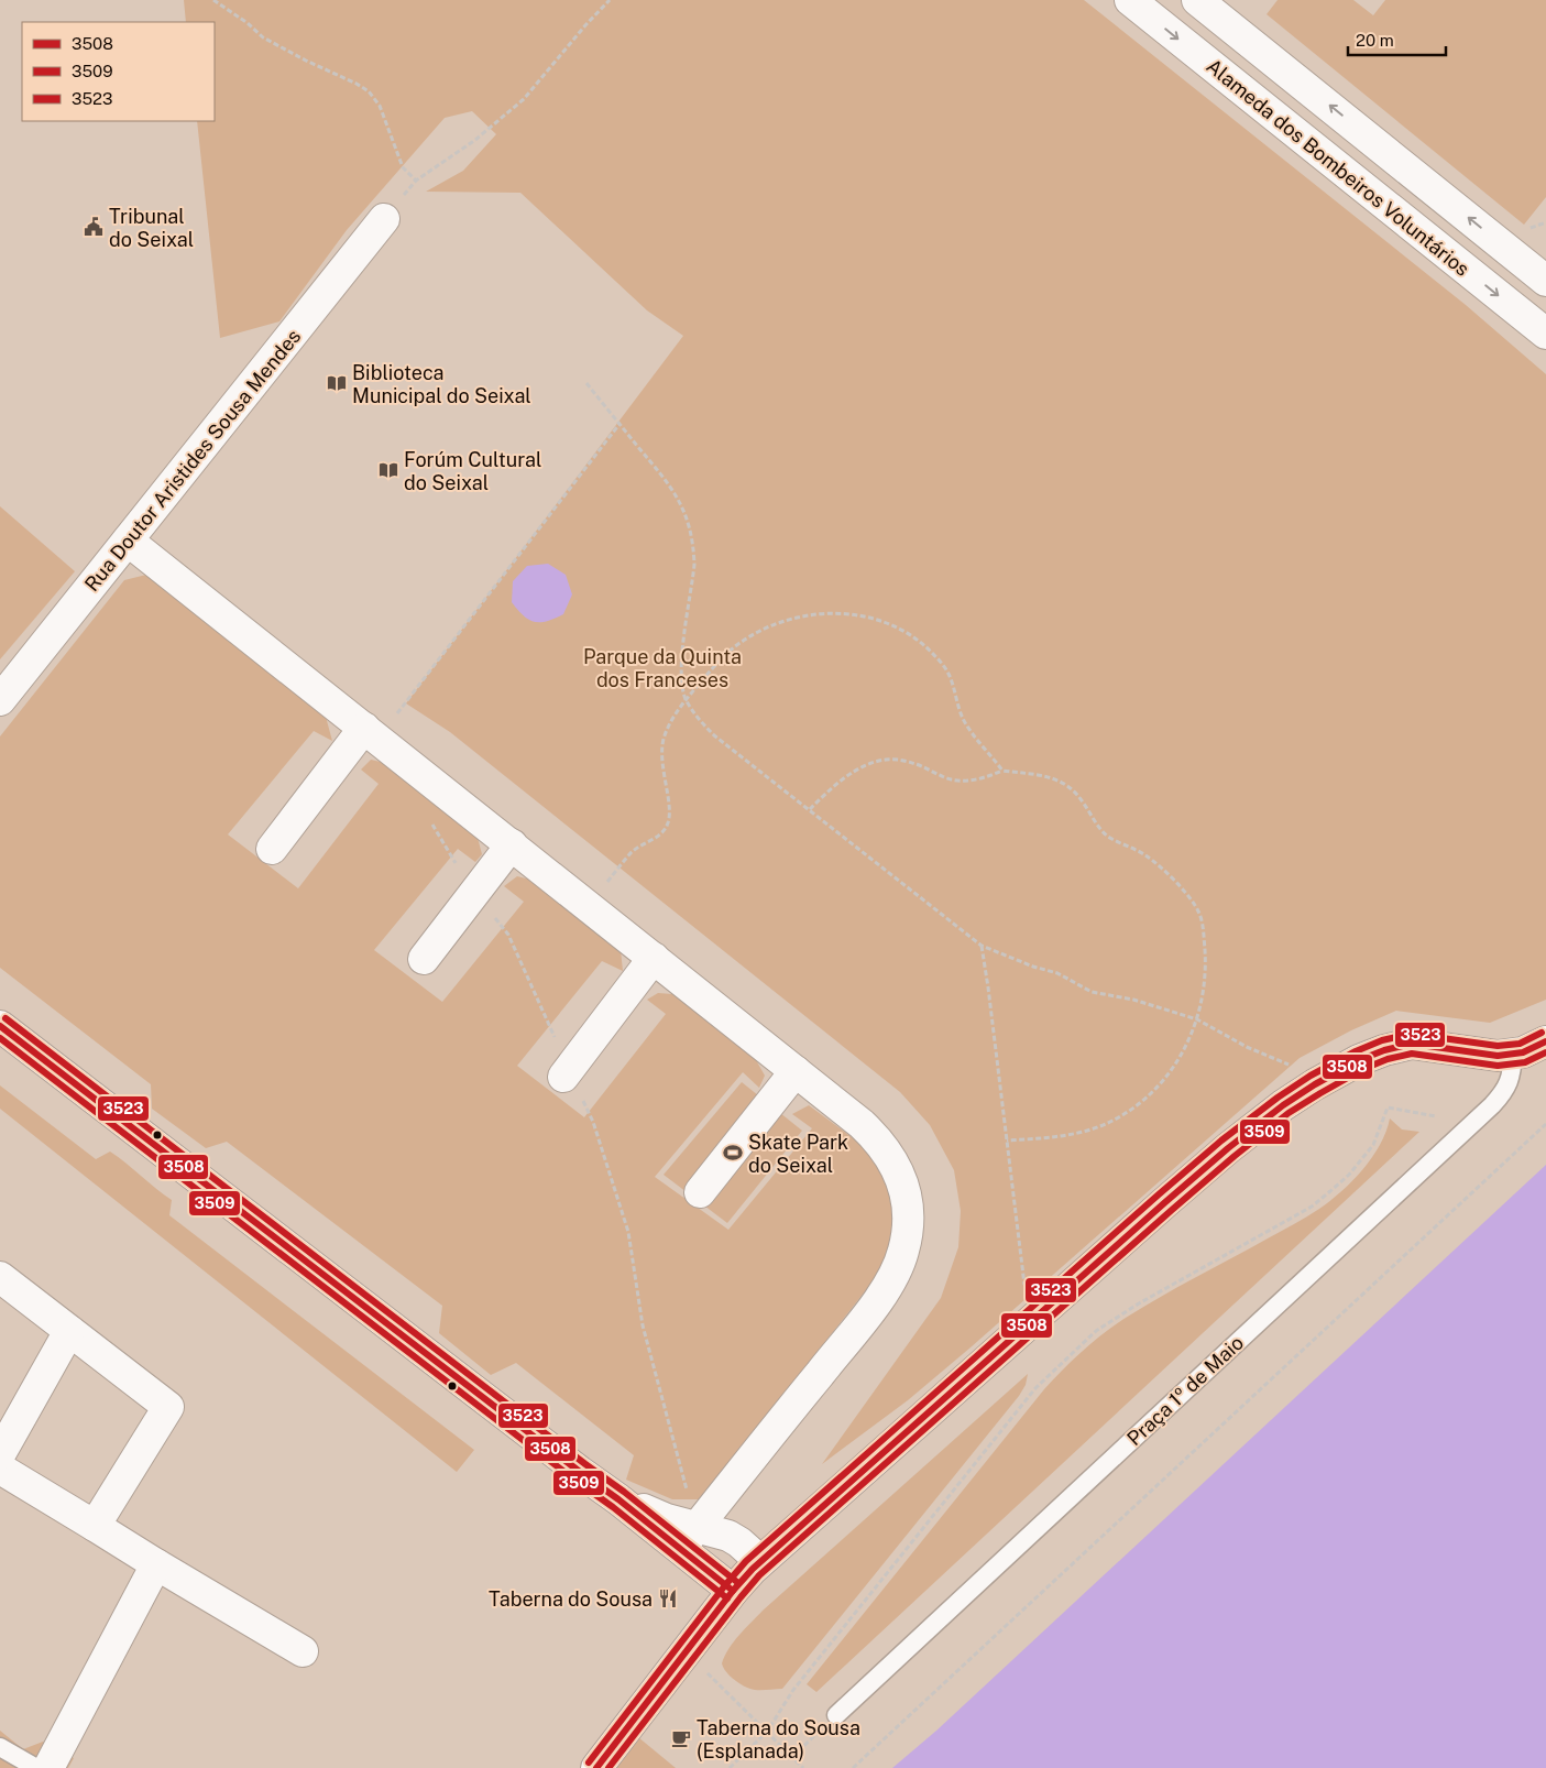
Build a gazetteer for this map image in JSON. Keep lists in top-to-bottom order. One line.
{"streets":{"street":["Alameda dos Bombeiros Voluntários","Rua Doutor Aristides Sousa Mendes"],"lane":["Praça 1º de Maio"]},"parks":["Parque da Quinta dos Franceses"],"places":{"public building":["Tribunal do Seixal"],"library":["Biblioteca Municipal do Seixal","Forúm Cultural do Seixal"],"sports":["Skate Park do Seixal"],"restaurant":["Taberna do Sousa"],"cafe":["Taberna do Sousa (Esplanada)"]},"lines":["transit line 3523","transit line 3508","transit line 3509"],"legend":["3508","3509","3523"],"scale_bar":"20 m"}
